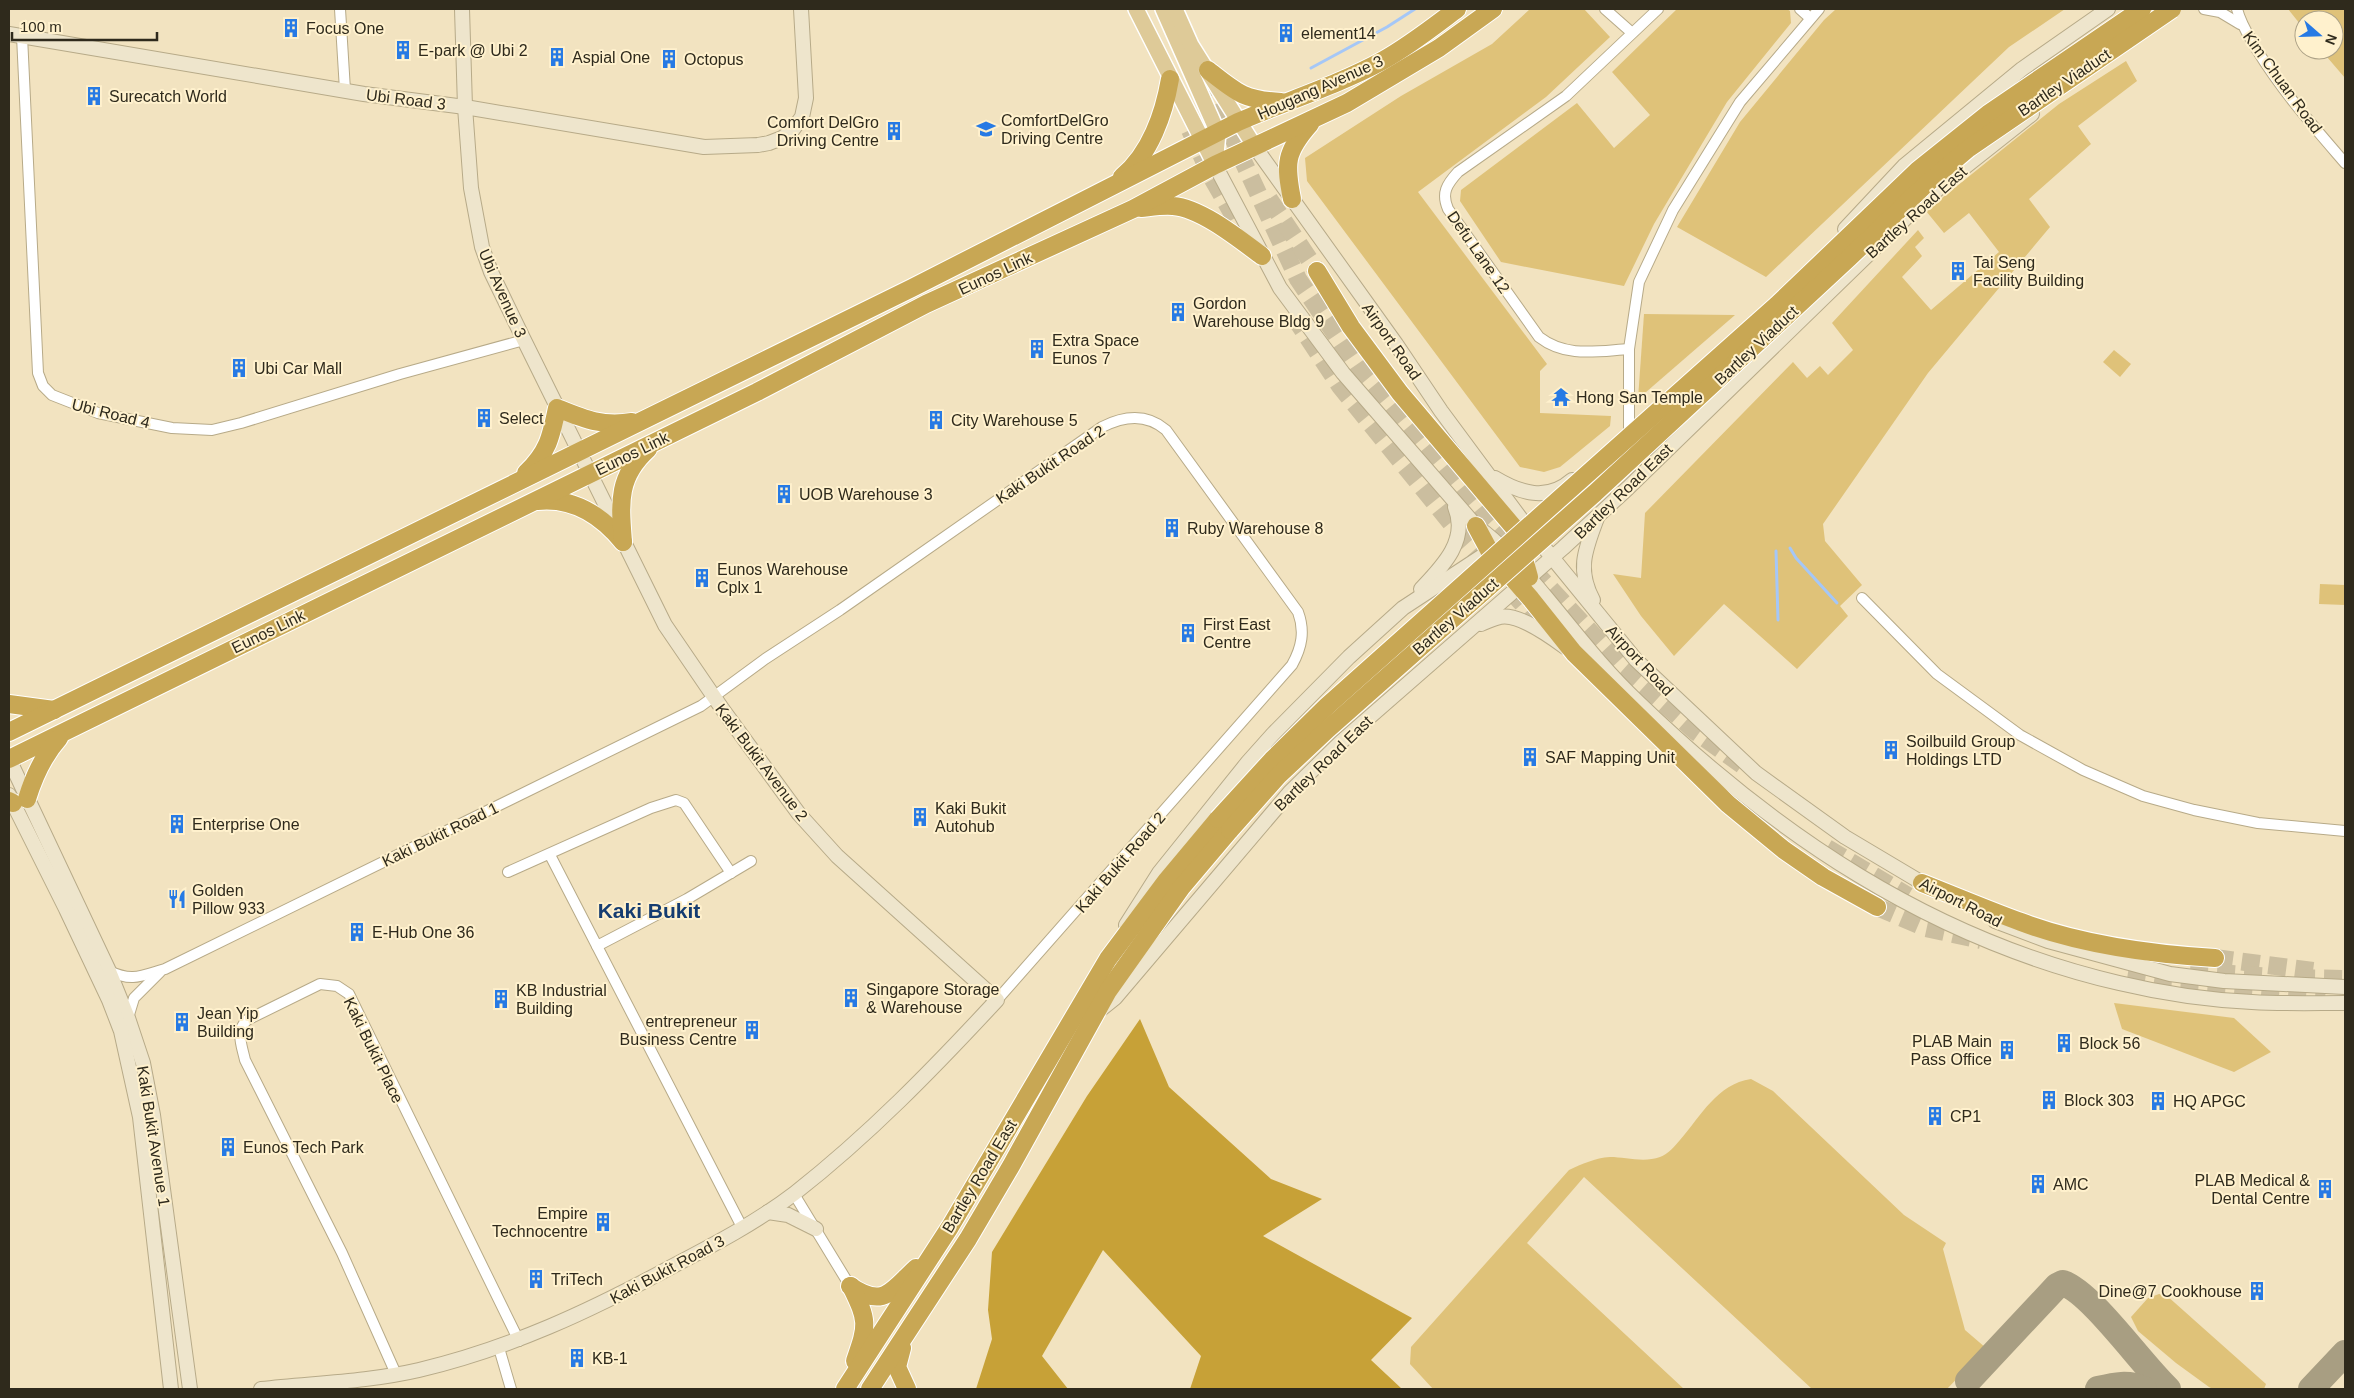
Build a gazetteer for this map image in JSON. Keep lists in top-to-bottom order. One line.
{"streets":{"highway":["Bartley Viaduct","Hougang Avenue 3","Bartley Road East","Eunos Link"],"main road":["Ubi Road 3","Ubi Avenue 3","Airport Road","Kaki Bukit Avenue 2","Kaki Bukit Avenue 1","Kaki Bukit Road 3"],"street":["Kim Chuan Road","Defu Lane 12","Ubi Road 4","Kaki Bukit Road 2","Kaki Bukit Road 1","Kaki Bukit Place"]},"crossings":[["Bartley Viaduct","Bartley Road East"],["Hougang Avenue 3","Eunos Link"],["Hougang Avenue 3","Airport Road"],["Ubi Road 3","Ubi Avenue 3"],["Ubi Road 3","Ubi Road 4"],["Bartley Road East","Airport Road"],["Eunos Link","Ubi Avenue 3"],["Eunos Link","Airport Road"],["Eunos Link","Kaki Bukit Avenue 2"],["Eunos Link","Kaki Bukit Avenue 1"],["Ubi Avenue 3","Ubi Road 4"],["Ubi Avenue 3","Kaki Bukit Avenue 2"],["Kaki Bukit Road 2","Kaki Bukit Avenue 2"],["Kaki Bukit Road 2","Kaki Bukit Road 1"],["Kaki Bukit Road 2","Kaki Bukit Road 3"],["Kaki Bukit Avenue 2","Kaki Bukit Road 1"],["Kaki Bukit Avenue 2","Kaki Bukit Road 3"],["Kaki Bukit Road 1","Kaki Bukit Avenue 1"],["Kaki Bukit Place","Kaki Bukit Road 3"]],"districts":["Kaki Bukit"],"places":{"building":["Focus One","element14","E-park @ Ubi 2","Aspial One","Octopus","Surecatch World","Comfort DelGro Driving Centre","Tai Seng Facility Building","Gordon Warehouse Bldg 9","Extra Space Eunos 7","Ubi Car Mall","Select","City Warehouse 5","UOB Warehouse 3","Ruby Warehouse 8","Eunos Warehouse Cplx 1","First East Centre","Soilbuild Group Holdings LTD","SAF Mapping Unit","Kaki Bukit Autohub","Enterprise One","E-Hub One 36","Singapore Storage & Warehouse","KB Industrial Building","Jean Yip Building","entrepreneur Business Centre","Block 56","PLAB Main Pass Office","Block 303","HQ APGC","CP1","Eunos Tech Park","AMC","PLAB Medical & Dental Centre","Empire Technocentre","TriTech","Dine@7 Cookhouse","KB-1"],"school or university":["ComfortDelGro Driving Centre"],"temple":["Hong San Temple"],"restaurant":["Golden Pillow 933"]},"scale_bar":"100 m","north":"right"}
